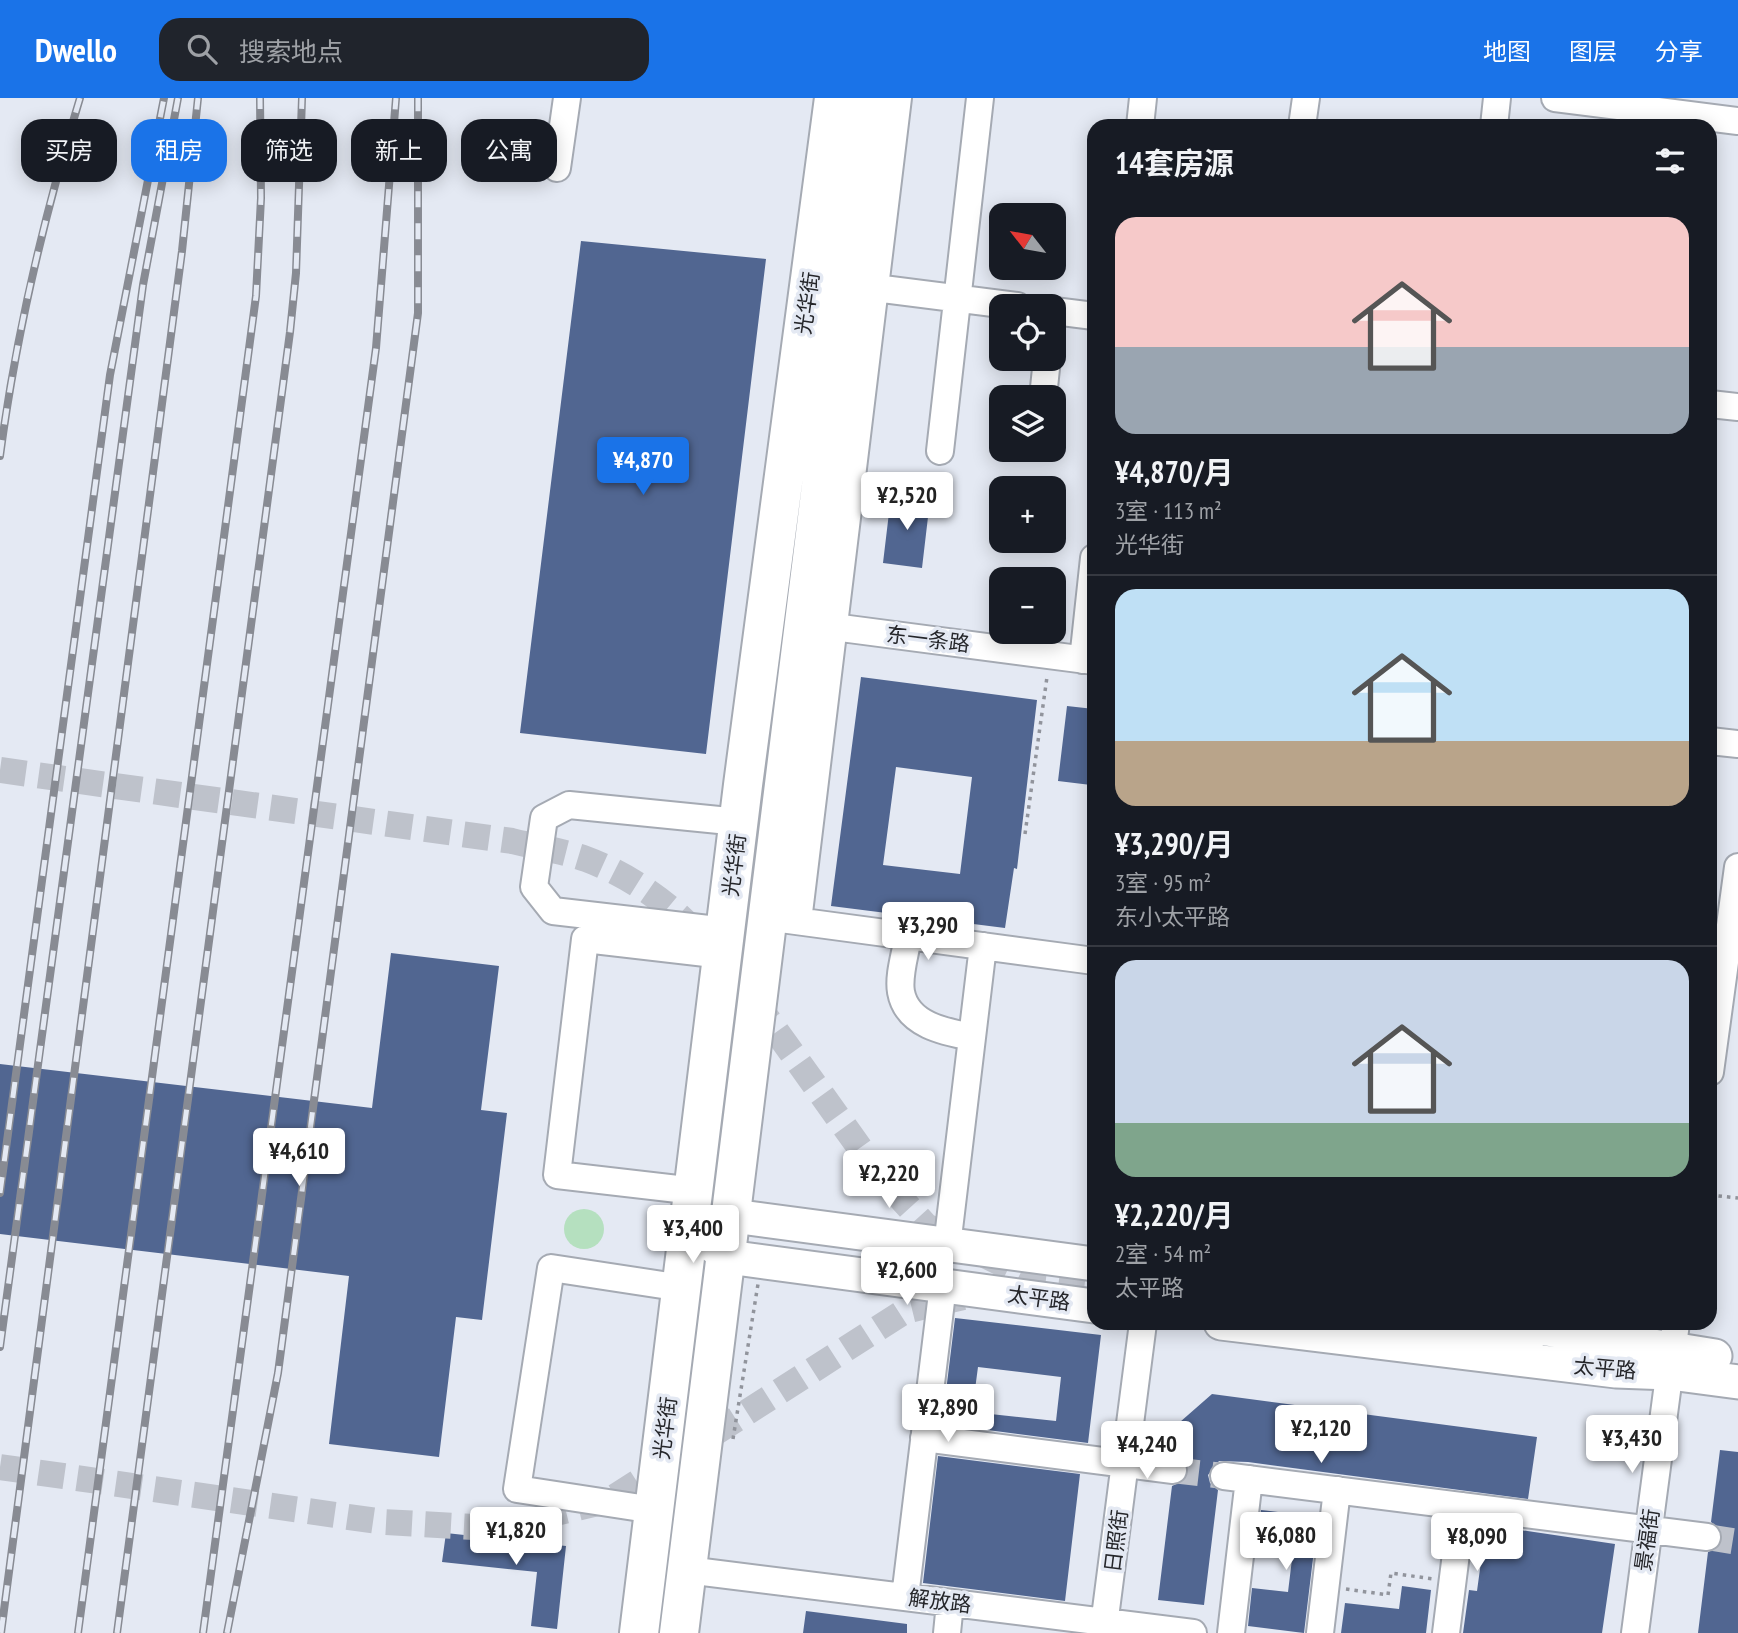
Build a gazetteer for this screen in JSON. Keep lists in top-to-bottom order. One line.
{"streets":{"highway":["光华街"],"main road":["太平路"],"street":["东一条路","景福街","日照街","解放路"]},"crossings":[["光华街","东一条路"],["光华街","太平路"],["光华街","解放路"],["太平路","景福街"],["日照街","解放路"]],"north":"top left","page":{"header":"Dwello","search":"搜索地点","nav":["地图","图层","分享"],"chip":["买房","租房","筛选","新上","公寓"],"heading":"14套房源","map_buttons":["+","−"],"list":[{"name":"¥4,870/月","note":"3室 · 113 m² · 光华街"},{"name":"¥3,290/月","note":"3室 · 95 m² · 东小太平路"},{"name":"¥2,220/月","note":"2室 · 54 m² · 太平路"}],"price":["¥4,870","¥2,520","¥3,290","¥4,610","¥2,220","¥3,400","¥2,600","¥2,890","¥2,120","¥3,430","¥4,240","¥1,820","¥6,080","¥8,090"]}}
